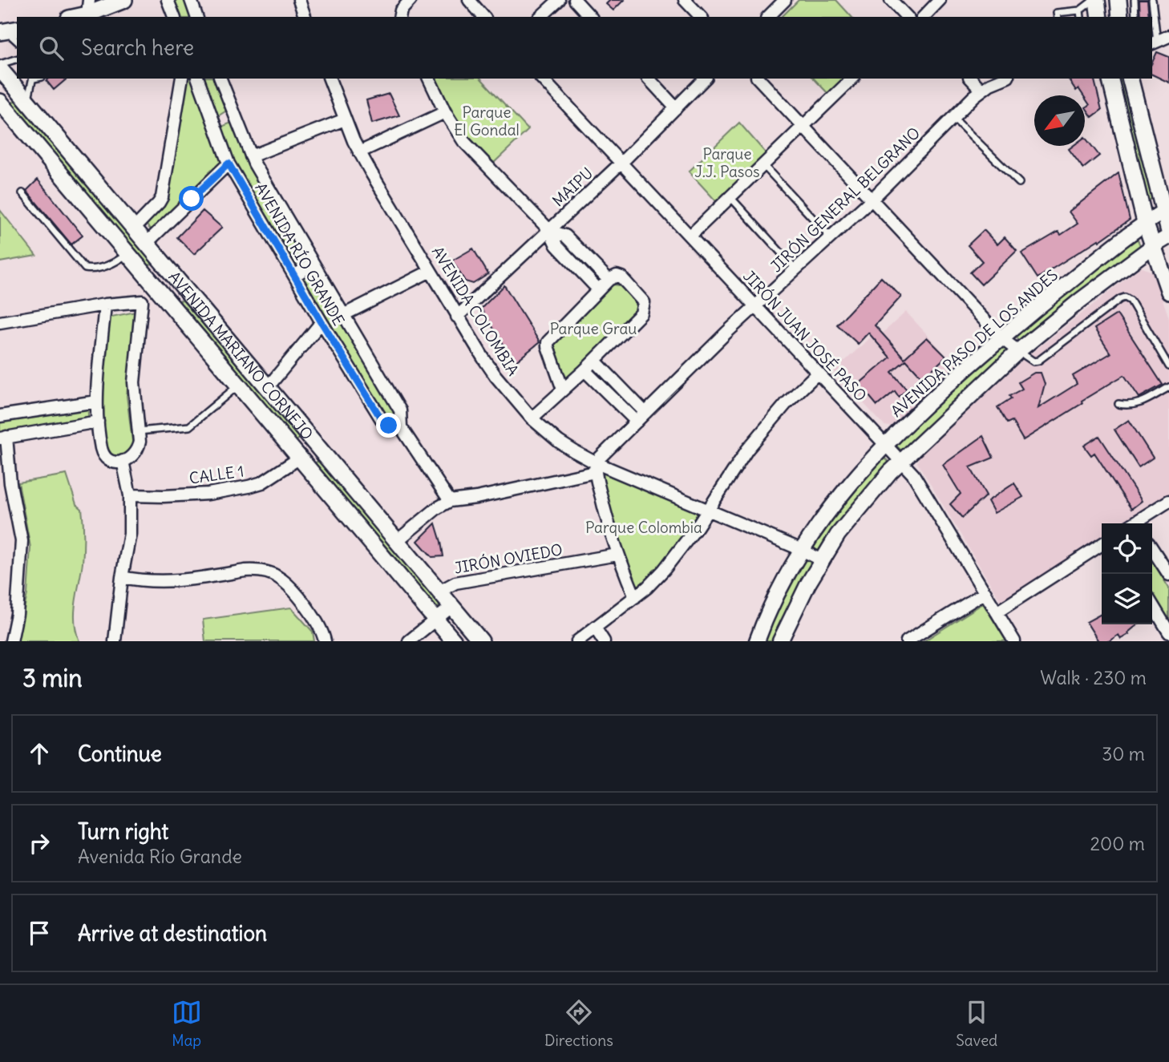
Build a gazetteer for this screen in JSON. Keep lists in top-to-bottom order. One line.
{"streets":{"main road":["AVENIDA MARIANO CORNEJO"],"street":["MAIPU","JIRÓN GENERAL BELGRANO","AVENIDA RÍO GRANDE","AVENIDA COLOMBIA","JIRÓN JUAN JOSÉ PASO","AVENIDA PASO DE LOS ANDES","CALLE 1","JIRÓN OVIEDO"]},"crossings":[["MAIPU","AVENIDA COLOMBIA"],["MAIPU","JIRÓN JUAN JOSÉ PASO"],["JIRÓN GENERAL BELGRANO","AVENIDA COLOMBIA"],["JIRÓN GENERAL BELGRANO","JIRÓN JUAN JOSÉ PASO"],["AVENIDA COLOMBIA","AVENIDA PASO DE LOS ANDES"],["JIRÓN JUAN JOSÉ PASO","AVENIDA PASO DE LOS ANDES"],["AVENIDA MARIANO CORNEJO","CALLE 1"],["AVENIDA MARIANO CORNEJO","JIRÓN OVIEDO"]],"parks":["Parque El Gondal","Parque J.J. Pasos","Parque Grau","Parque Colombia"],"north":"bottom left","page":{"search":"Search here","heading":["3 min","Walk · 230 m"],"list":[["Continue","30 m"],["Turn right","Avenida Río Grande","200 m"],"Arrive at destination"],"nav":["Map","Directions","Saved"]}}
